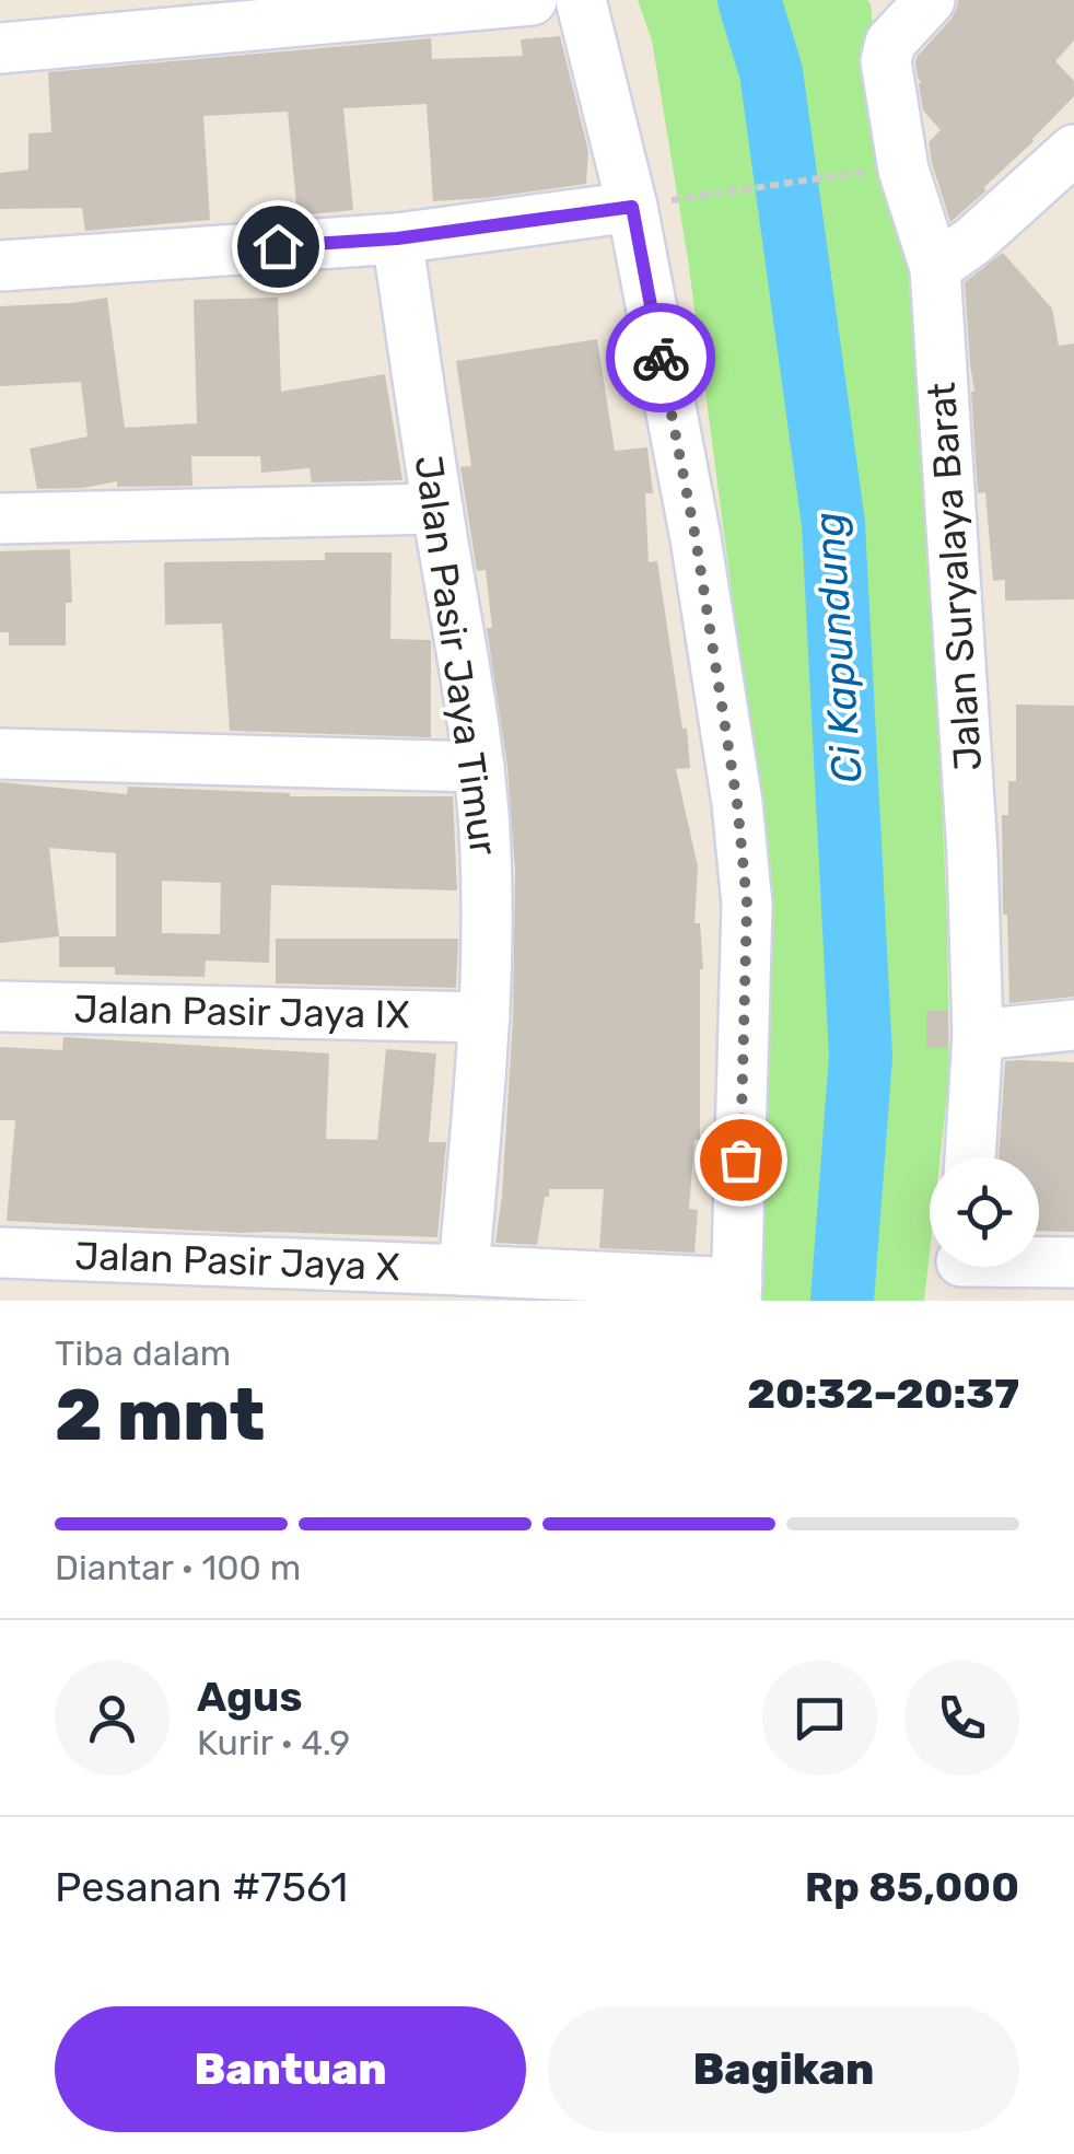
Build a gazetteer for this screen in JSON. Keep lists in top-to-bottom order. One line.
{"streets":{"street":["Jalan Suryalaya Barat","Jalan Pasir Jaya Timur","Jalan Pasir Jaya IX","Jalan Pasir Jaya X"]},"crossings":[["Jalan Pasir Jaya Timur","Jalan Pasir Jaya IX"],["Jalan Pasir Jaya Timur","Jalan Pasir Jaya X"]],"water":["Ci Kapundung"],"page":{"heading":["2 mnt","Tiba dalam","20:32–20:37"],"panel":["Agus","Kurir · 4.9","Pesanan #7561","Rp 85,000"],"bar":"Diantar · 100 m","buttons":["Bantuan","Bagikan"]}}
